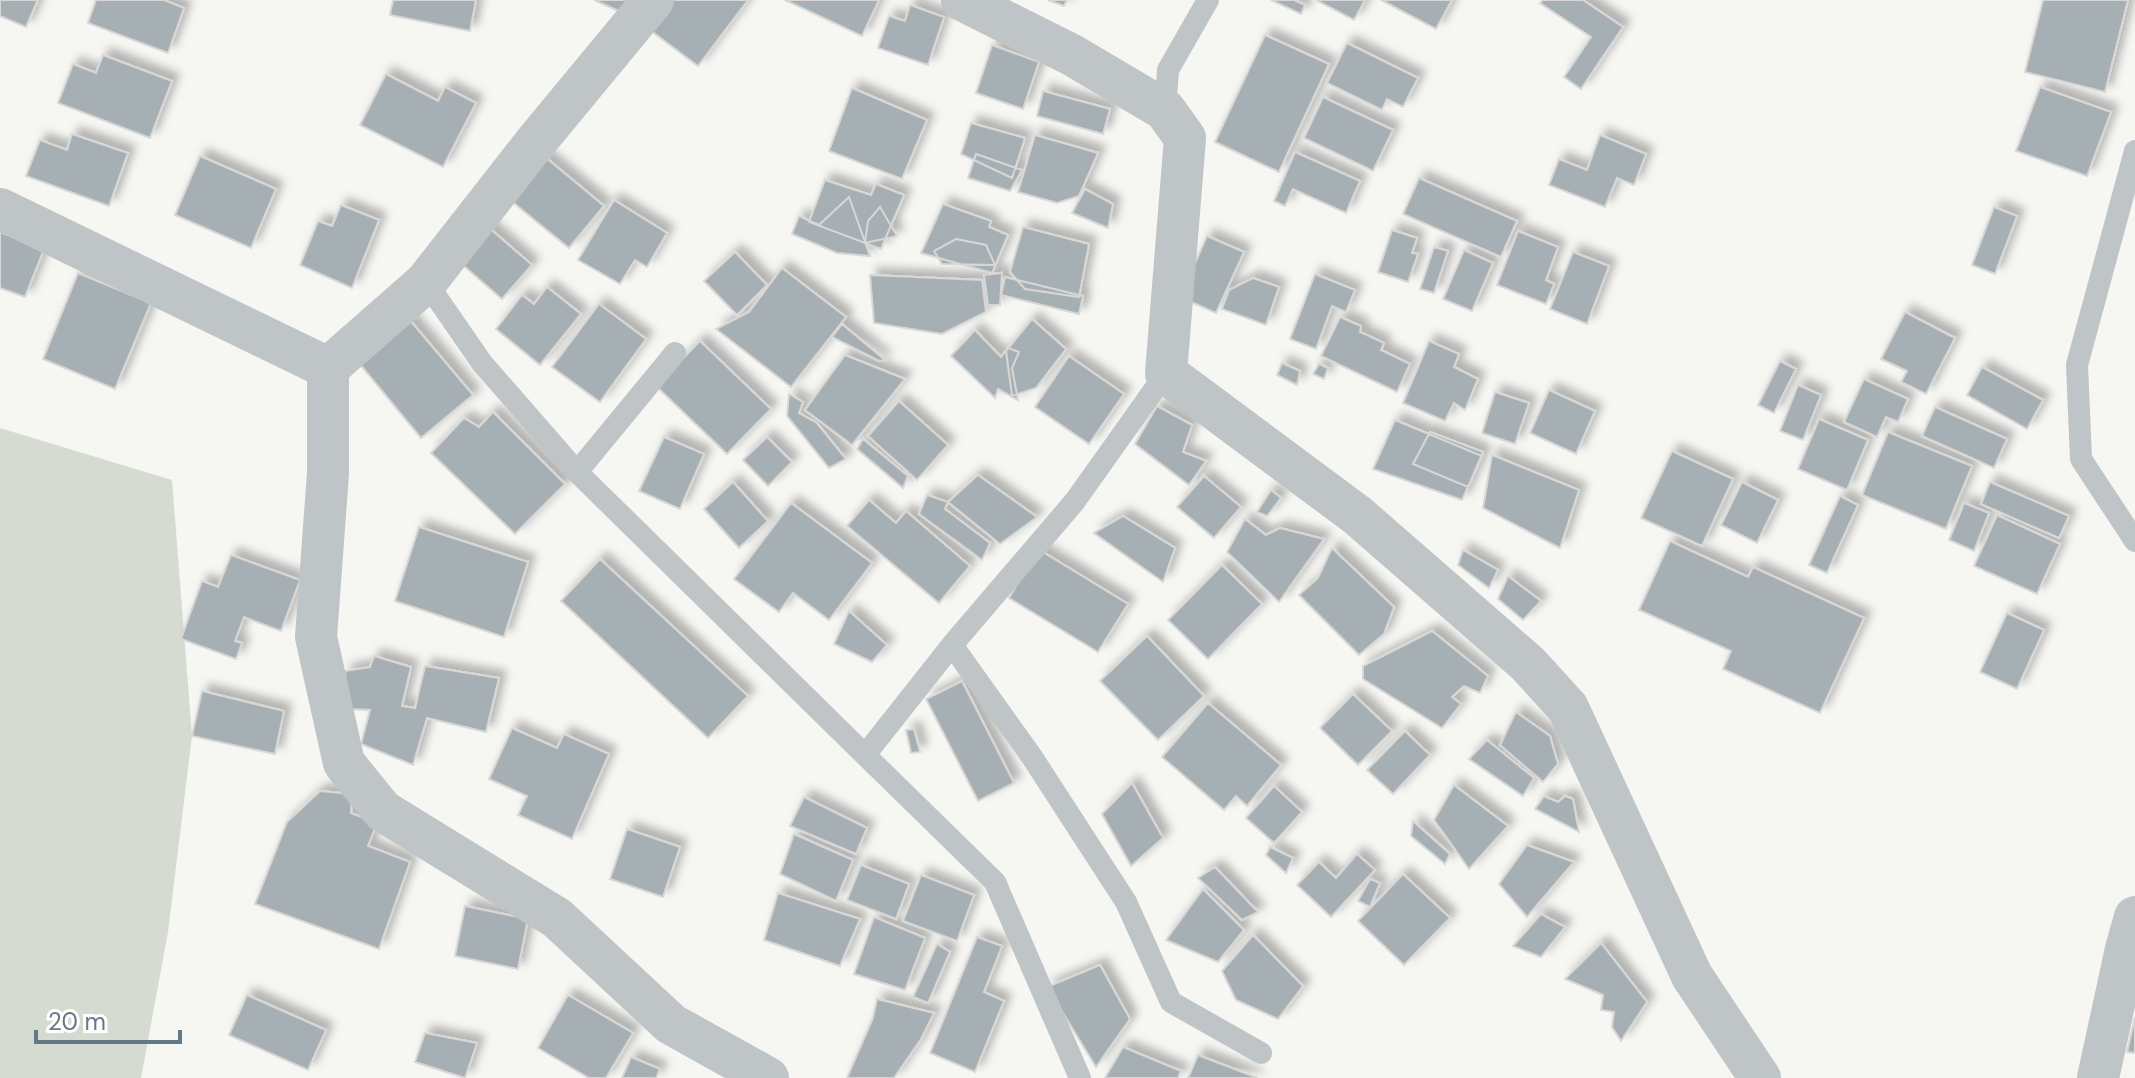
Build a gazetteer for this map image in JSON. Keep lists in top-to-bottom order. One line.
{"scale_bar":"20 m"}
